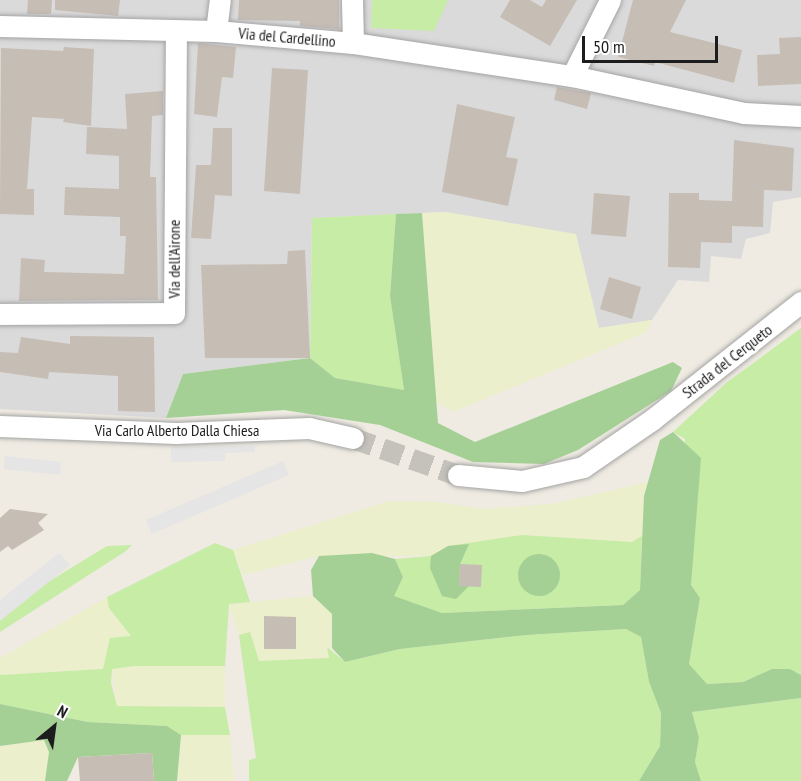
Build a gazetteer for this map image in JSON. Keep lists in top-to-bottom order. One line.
{"streets":{"street":["Via del Cardellino","Via dell'Airone","Strada del Cerqueto","Via Carlo Alberto Dalla Chiesa"]},"crossings":[["Via del Cardellino","Via dell'Airone"]],"scale_bar":"50 m","north":"top right"}
